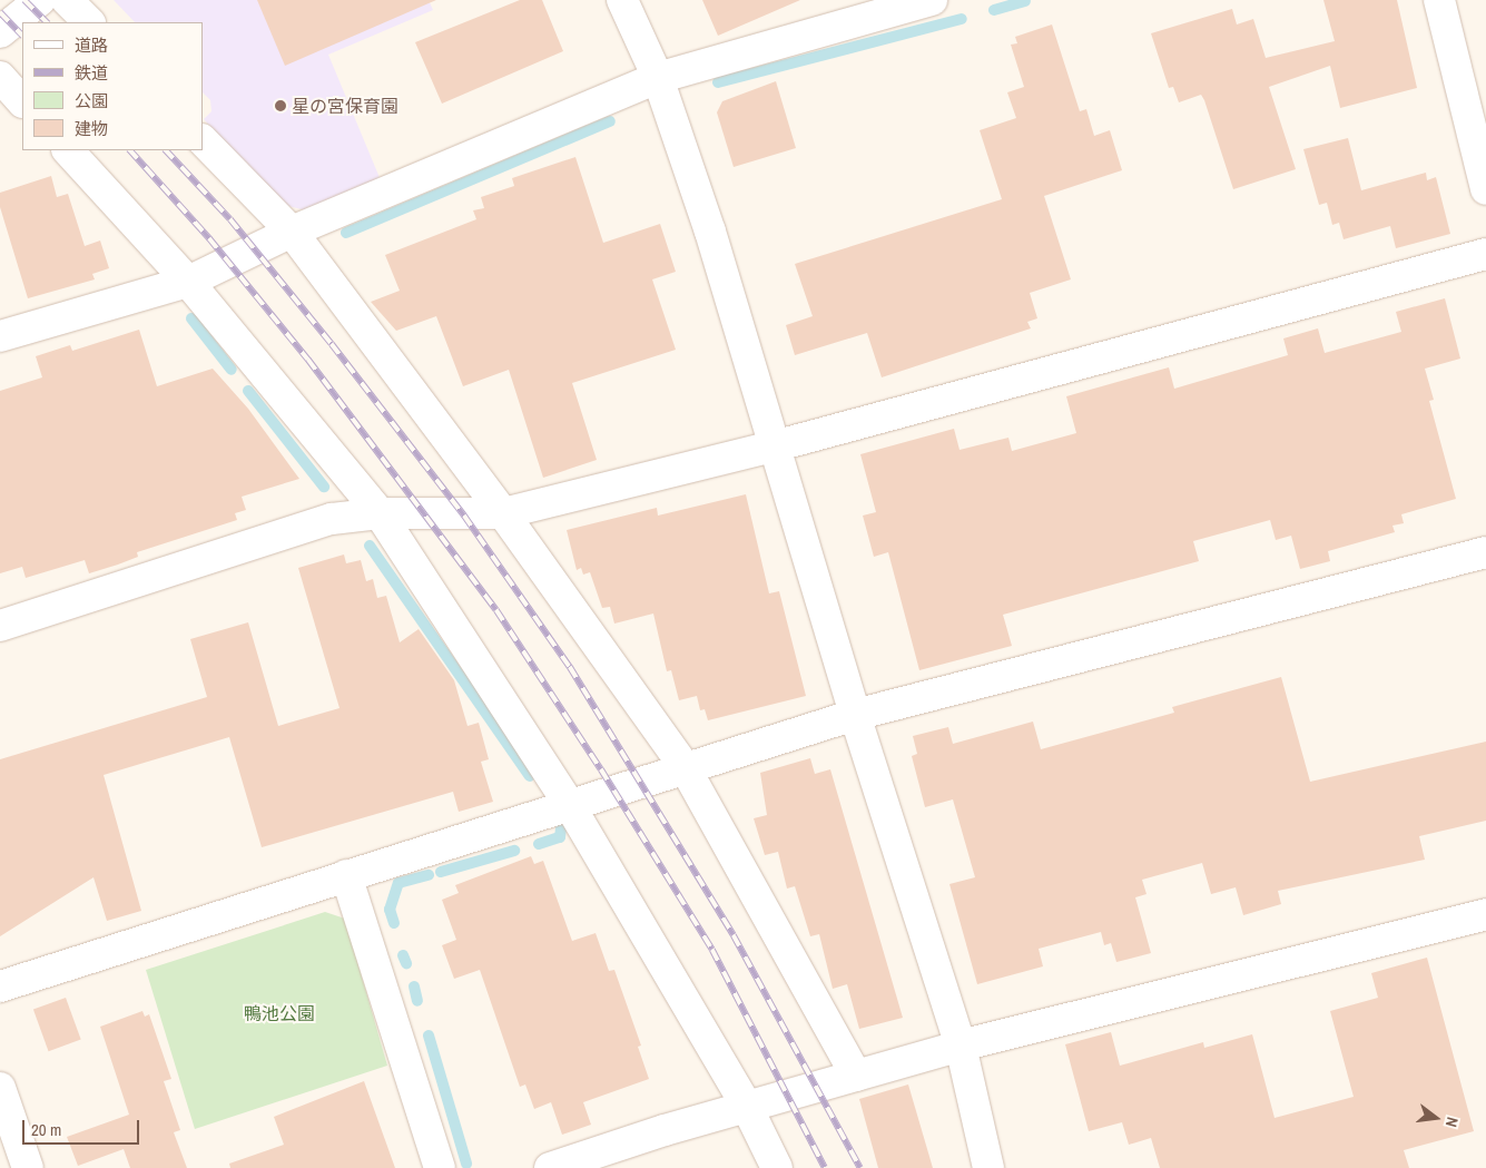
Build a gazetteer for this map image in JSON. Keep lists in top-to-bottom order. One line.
{"parks":["鴨池公園"],"places":["星の宮保育園"],"legend":["道路","鉄道","公園","建物"],"scale_bar":"20 m","north":"right"}
